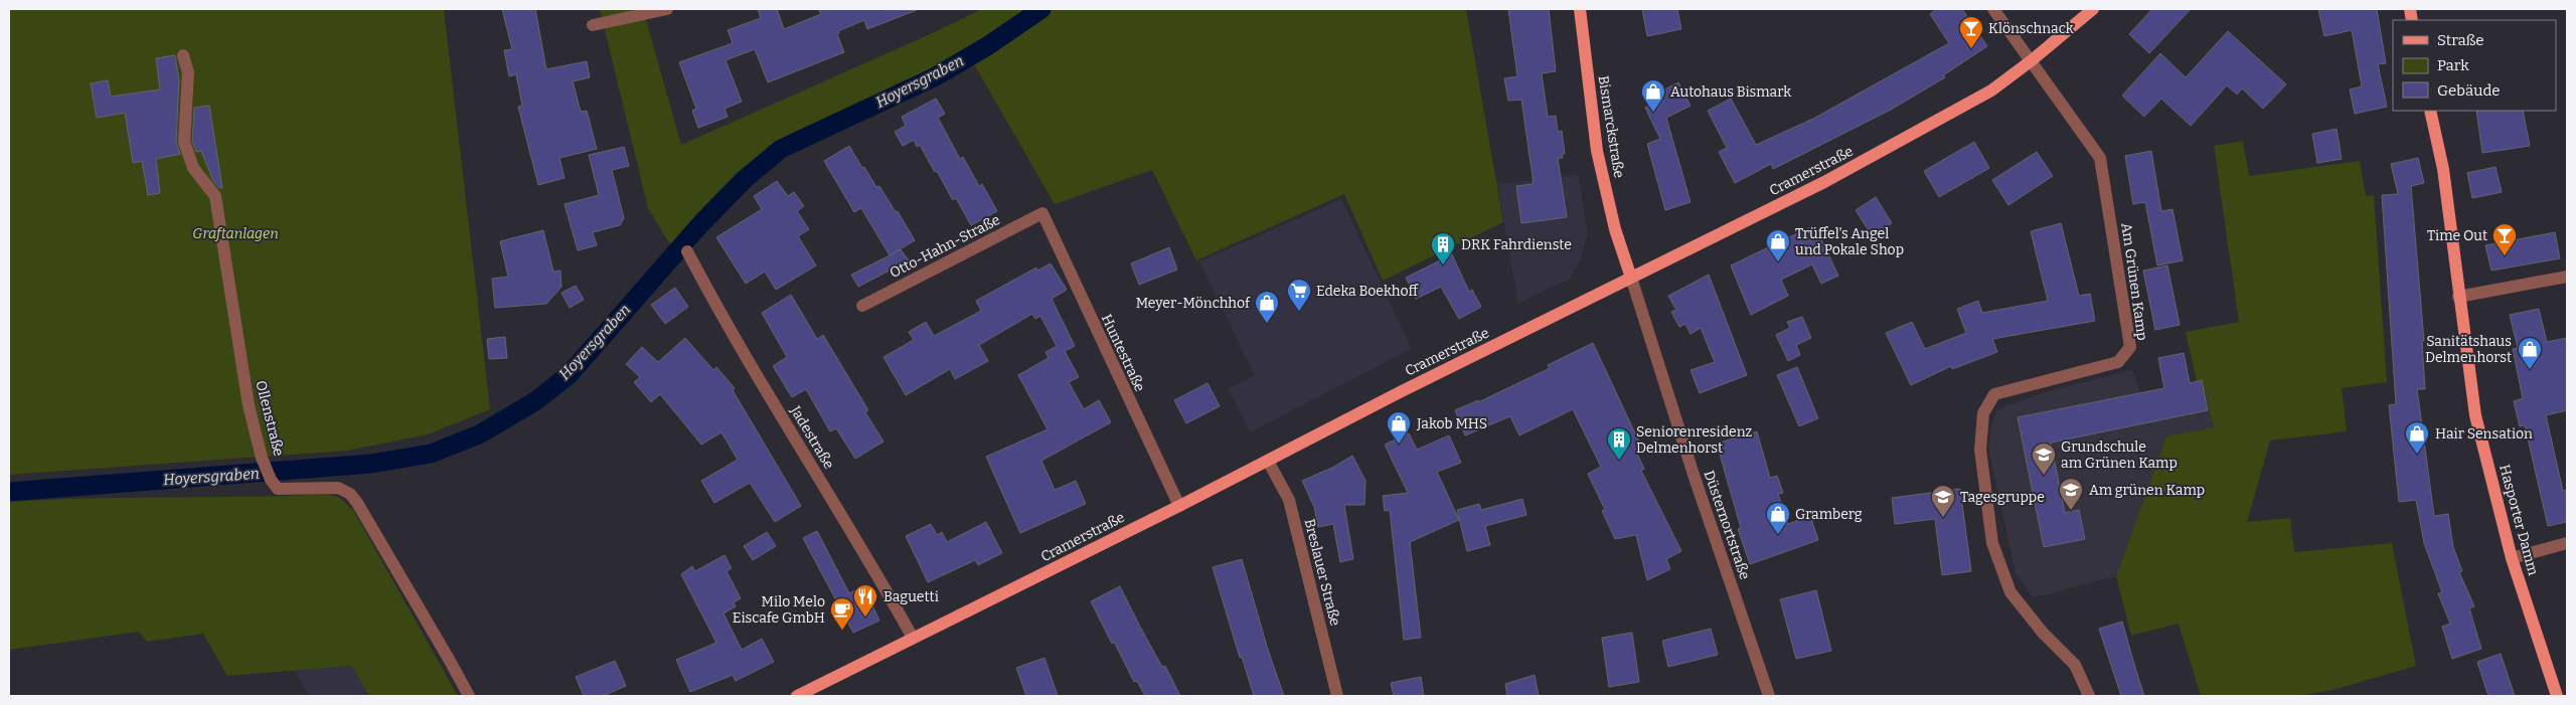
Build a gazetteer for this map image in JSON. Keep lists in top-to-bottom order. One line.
{"streets":{"main road":["Bismarckstraße","Cramerstraße","Hasporter Damm"],"street":["Otto-Hahn-Straße","Am Grünen Kamp","Huntestraße","Ollenstraße","Jadestraße","Düsternortstraße","Breslauer Straße"]},"crossings":[["Bismarckstraße","Cramerstraße"],["Bismarckstraße","Düsternortstraße"],["Cramerstraße","Am Grünen Kamp"],["Cramerstraße","Huntestraße"],["Cramerstraße","Jadestraße"],["Cramerstraße","Düsternortstraße"],["Cramerstraße","Breslauer Straße"],["Otto-Hahn-Straße","Huntestraße"]],"water":["Hoyersgraben"],"parks":["Graftanlagen"],"places":{"bar":["Klönschnack","Time Out"],"shop":["Autohaus Bismark","Trüffel's Angel und Pokale Shop","Meyer-Mönchhof","Sanitätshaus Delmenhorst","Jakob MHS","Hair Sensation","Gramberg"],"building":["DRK Fahrdienste","Seniorenresidenz Delmenhorst"],"supermarket":["Edeka Boekhoff"],"school or university":["Grundschule am Grünen Kamp","Am grünen Kamp","Tagesgruppe"],"restaurant":["Baguetti"],"cafe":["Milo Melo Eiscafe GmbH"]},"legend":["Straße","Park","Gebäude"]}
